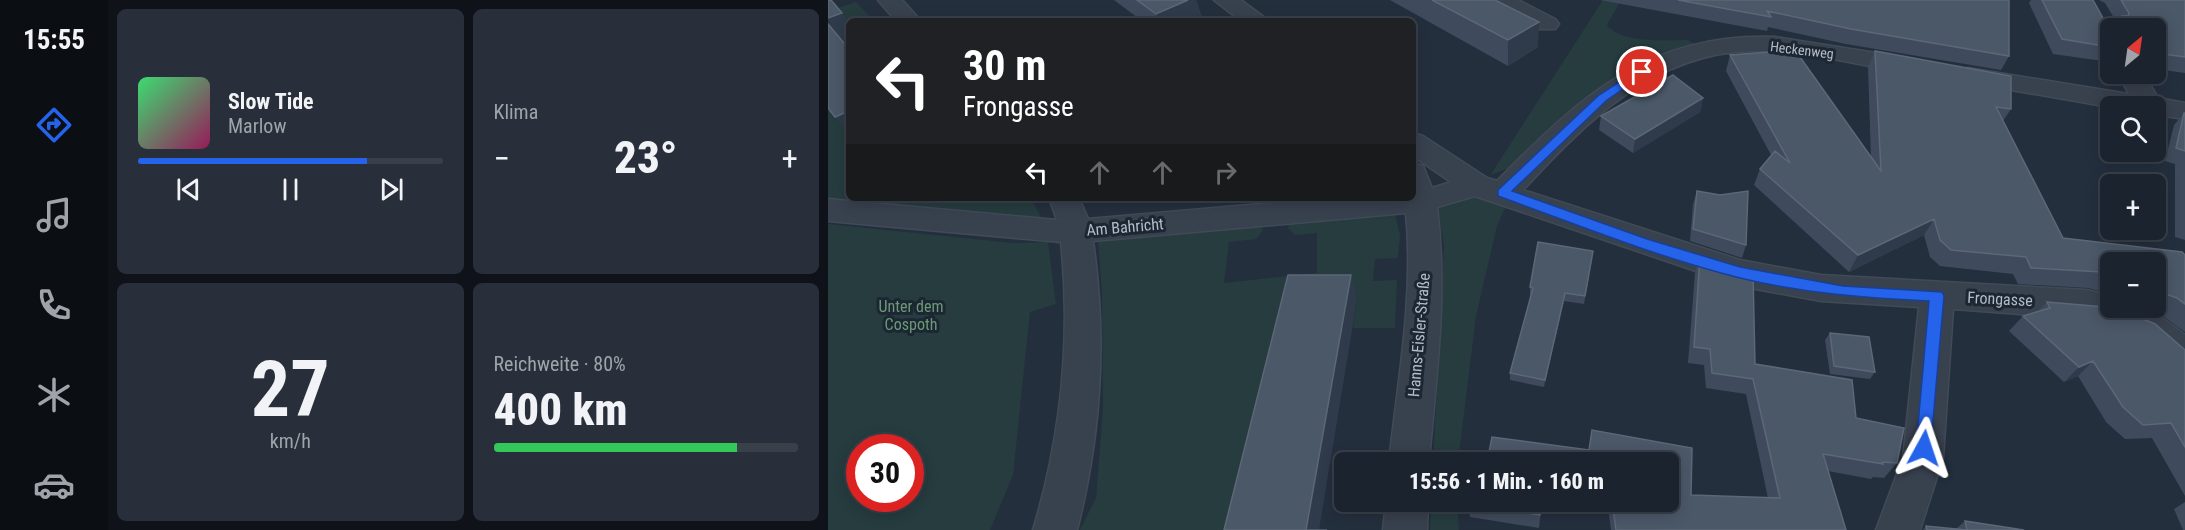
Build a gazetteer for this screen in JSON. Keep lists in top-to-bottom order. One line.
{"streets":{"street":["Heckenweg","Am Bahricht","Frongasse","Hanns-Eisler-Straße"]},"crossings":[["Heckenweg","Frongasse"]],"parks":["Unter dem Cospoth"],"north":"top right","page":{"tabs":"15:55","tile":["Klima",["27","km/h"],["Reichweite · 80%","400 km"]],"map_buttons":["+","−"],"turn":["30 m","Frongasse"],"song":["Slow Tide","Marlow"],"heat":["−","23°","+"],"limit":"30","trip":"15:56 · 1 Min. · 160 m"}}
